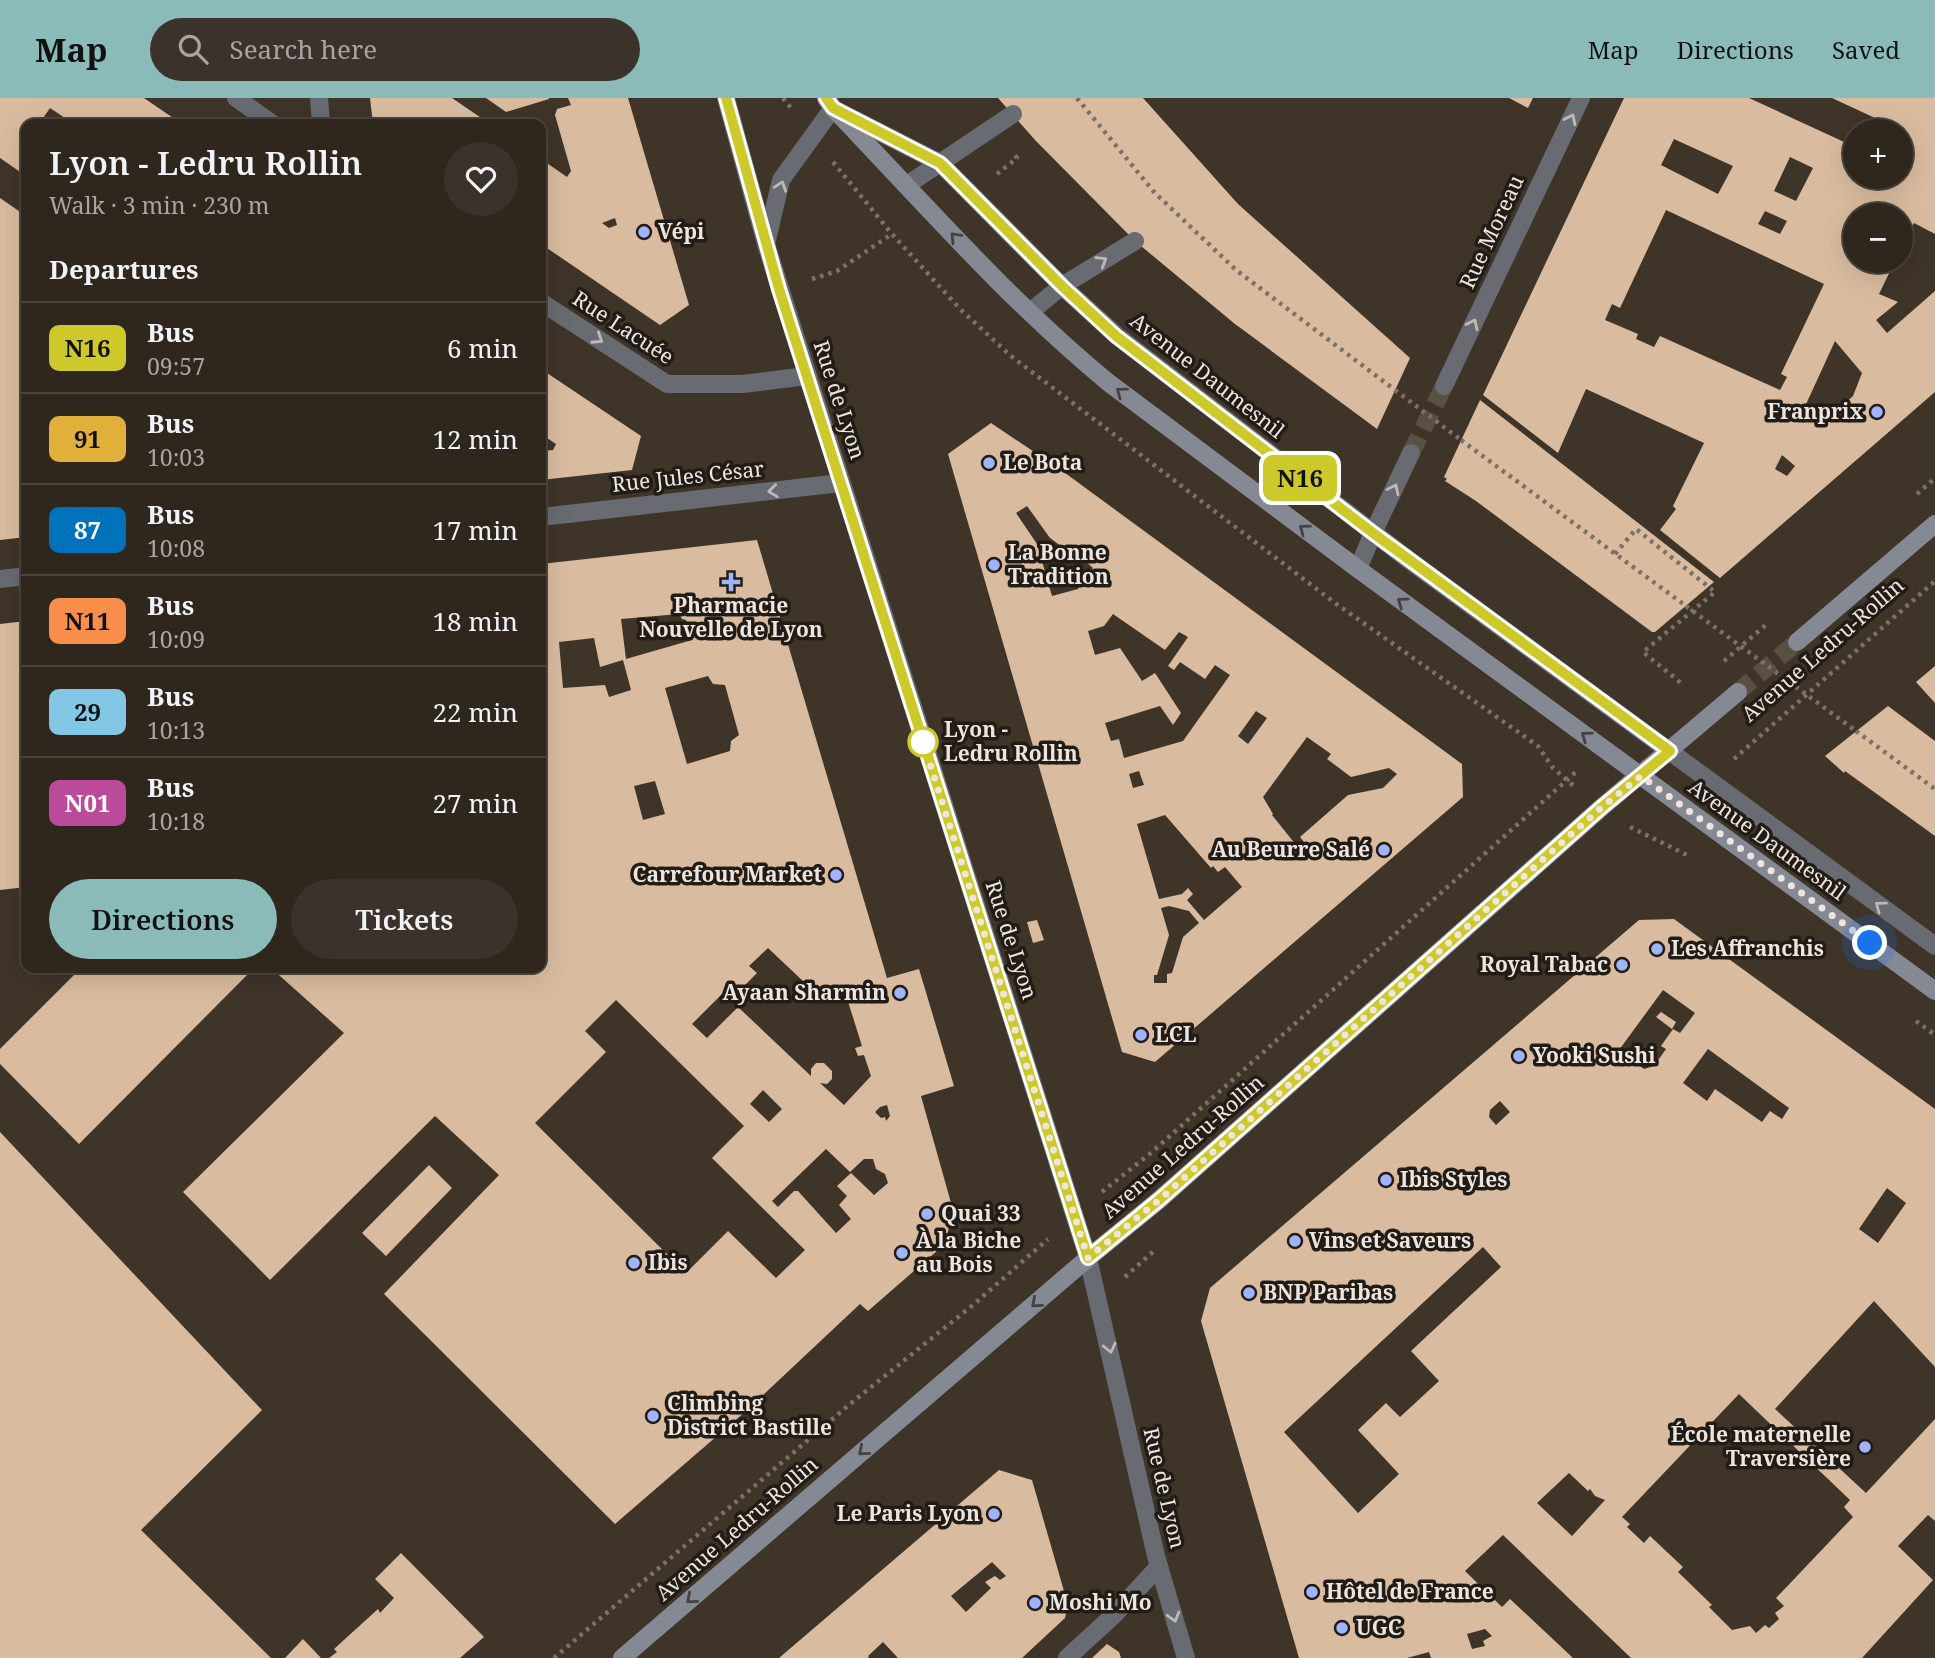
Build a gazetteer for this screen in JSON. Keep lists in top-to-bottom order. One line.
{"streets":{"main road":["Avenue Daumesnil","Avenue Ledru-Rollin"],"street":["Rue Moreau","Rue Lacuée","Rue de Lyon","Rue Jules César"]},"crossings":[["Rue Lacuée","Rue de Lyon"],["Avenue Daumesnil","Avenue Ledru-Rollin"],["Rue de Lyon","Rue Jules César"],["Rue de Lyon","Avenue Ledru-Rollin"]],"one_way":["Rue Moreau","Rue Lacuée","Rue Jules César"],"places":{"other":["Vépi","Franprix","Le Bota","La Bonne Tradition","Lyon - Ledru Rollin","Au Beurre Salé","Carrefour Market","Les Affranchis","Royal Tabac","Ayaan Sharmin","LCL","Yooki Sushi","Ibis Styles","Quai 33","Vins et Saveurs","À la Biche au Bois","Ibis","BNP Paribas","Climbing District Bastille","École maternelle Traversière","Le Paris Lyon","Hôtel de France","Moshi Mo","UGC"],"health":["Pharmacie Nouvelle de Lyon"]},"lines":["bus line N16"],"page":{"header":"Map","search":"Search here","nav":["Map","Directions","Saved"],"on_map":"N16","map_buttons":["+","−"],"heading":[["Lyon - Ledru Rollin","Walk · 3 min · 230 m"],"Departures"],"list":[{"mark":"N16","name":"Bus","note":"09:57","value":"6 min"},{"mark":"91","name":"Bus","note":"10:03","value":"12 min"},{"mark":"87","name":"Bus","note":"10:08","value":"17 min"},{"mark":"N11","name":"Bus","note":"10:09","value":"18 min"},{"mark":"29","name":"Bus","note":"10:13","value":"22 min"},{"mark":"N01","name":"Bus","note":"10:18","value":"27 min"}],"buttons":["Directions","Tickets"]}}
